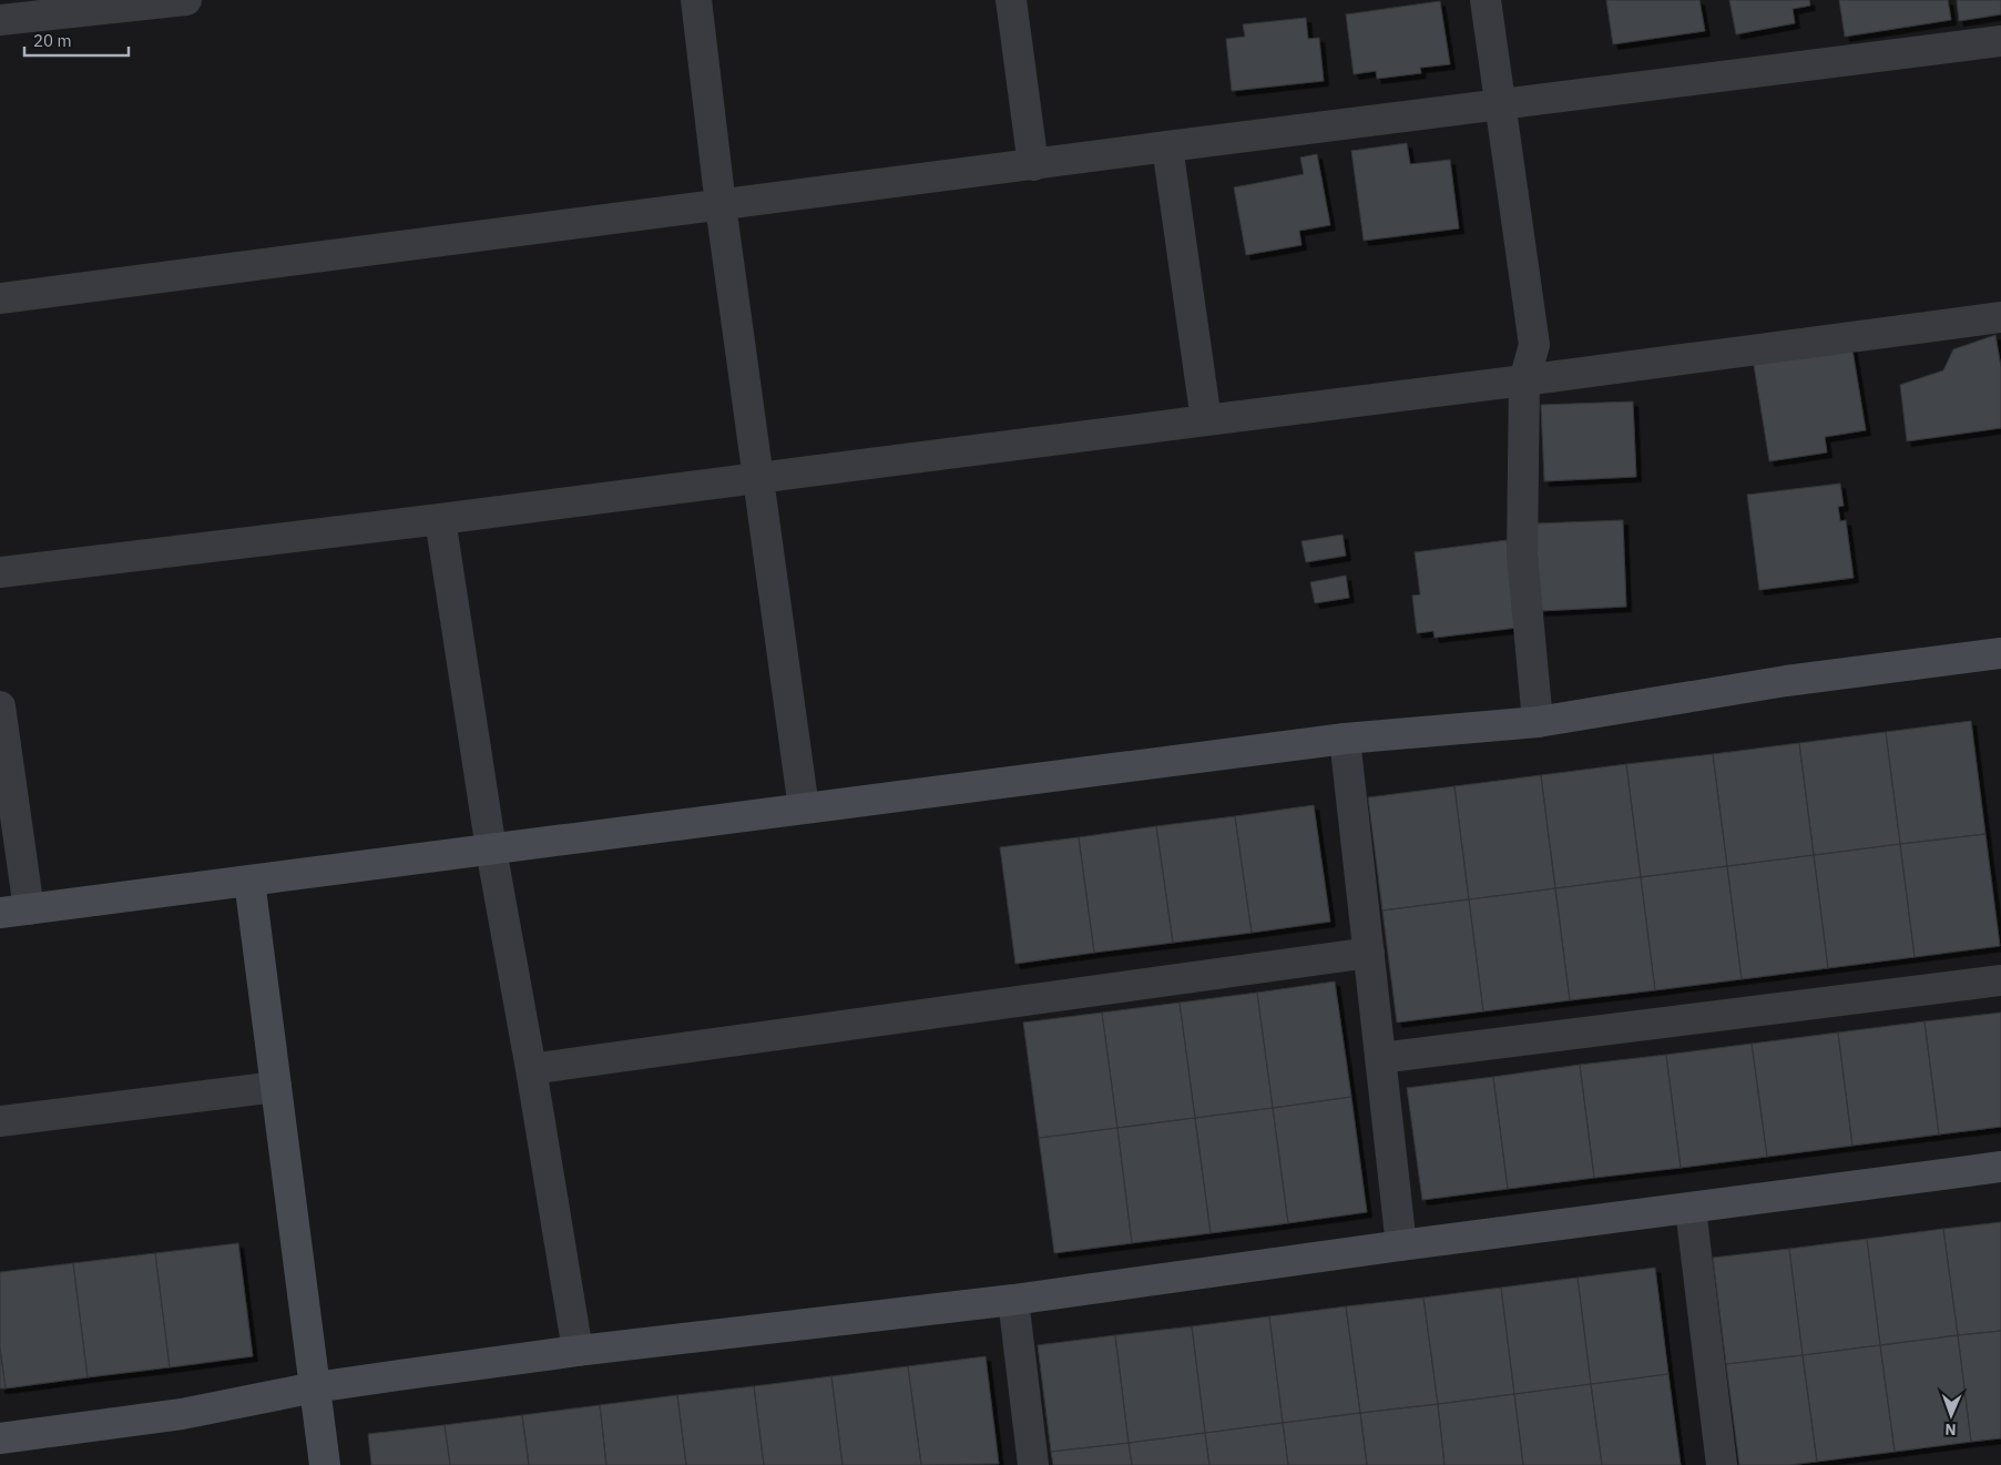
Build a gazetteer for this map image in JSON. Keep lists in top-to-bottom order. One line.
{"scale_bar":"20 m","north":"bottom"}
